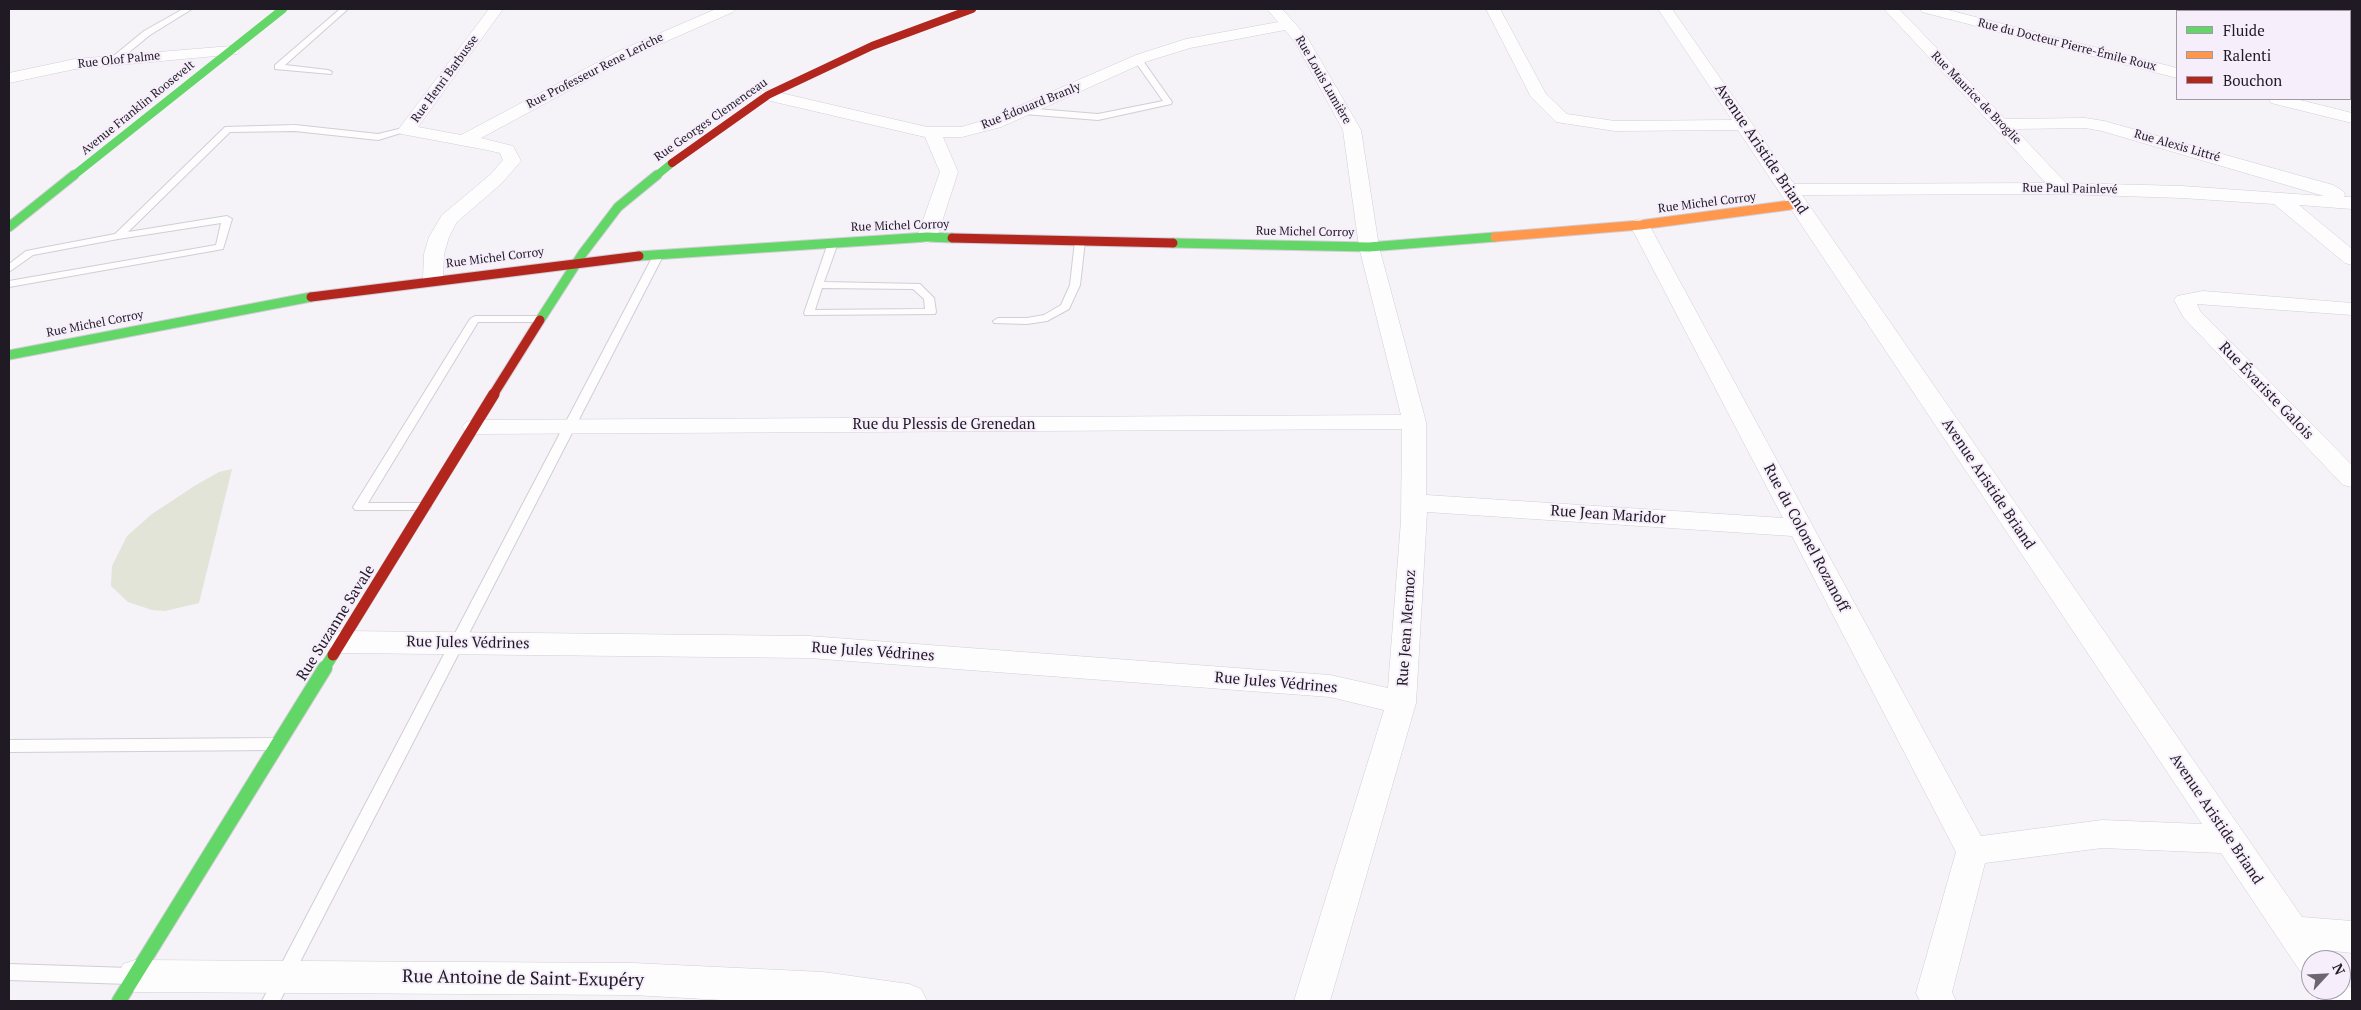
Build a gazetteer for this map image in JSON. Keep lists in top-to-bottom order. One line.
{"streets":{"street":["Rue du Docteur Pierre-Émile Roux","Rue Olof Palme","Rue Professeur Rene Leriche","Rue Henri Barbusse","Rue Louis Lumière","Rue Maurice de Broglie","Rue Édouard Branly","Avenue Franklin Roosevelt","Rue Georges Clemenceau","Rue Alexis Littré","Avenue Aristide Briand","Rue Paul Painlevé","Rue Michel Corroy","Rue Évariste Galois","Rue du Plessis de Grenedan","Rue Jean Maridor","Rue du Colonel Rozanoff","Rue Suzanne Savale","Rue Jean Mermoz","Rue Jules Védrines","Rue Antoine de Saint-Exupéry"]},"crossings":[["Rue Olof Palme","Avenue Franklin Roosevelt"],["Rue Professeur Rene Leriche","Rue Henri Barbusse"],["Rue Henri Barbusse","Rue Michel Corroy"],["Rue Louis Lumière","Rue Édouard Branly"],["Rue Louis Lumière","Rue Michel Corroy"],["Rue Louis Lumière","Rue Jean Mermoz"],["Rue Maurice de Broglie","Rue Alexis Littré"],["Rue Maurice de Broglie","Rue Paul Painlevé"],["Rue Édouard Branly","Rue Georges Clemenceau"],["Rue Georges Clemenceau","Rue Michel Corroy"],["Rue Georges Clemenceau","Rue Suzanne Savale"],["Rue Alexis Littré","Rue Paul Painlevé"],["Avenue Aristide Briand","Rue Paul Painlevé"],["Avenue Aristide Briand","Rue Michel Corroy"],["Rue Paul Painlevé","Rue Michel Corroy"],["Rue Michel Corroy","Rue du Colonel Rozanoff"],["Rue Michel Corroy","Rue Suzanne Savale"],["Rue Michel Corroy","Rue Jean Mermoz"],["Rue du Plessis de Grenedan","Rue Suzanne Savale"],["Rue du Plessis de Grenedan","Rue Jean Mermoz"],["Rue Jean Maridor","Rue du Colonel Rozanoff"],["Rue Jean Maridor","Rue Jean Mermoz"],["Rue Suzanne Savale","Rue Jules Védrines"],["Rue Suzanne Savale","Rue Antoine de Saint-Exupéry"],["Rue Jean Mermoz","Rue Jules Védrines"]],"legend":["Fluide","Ralenti","Bouchon"],"north":"top right"}
